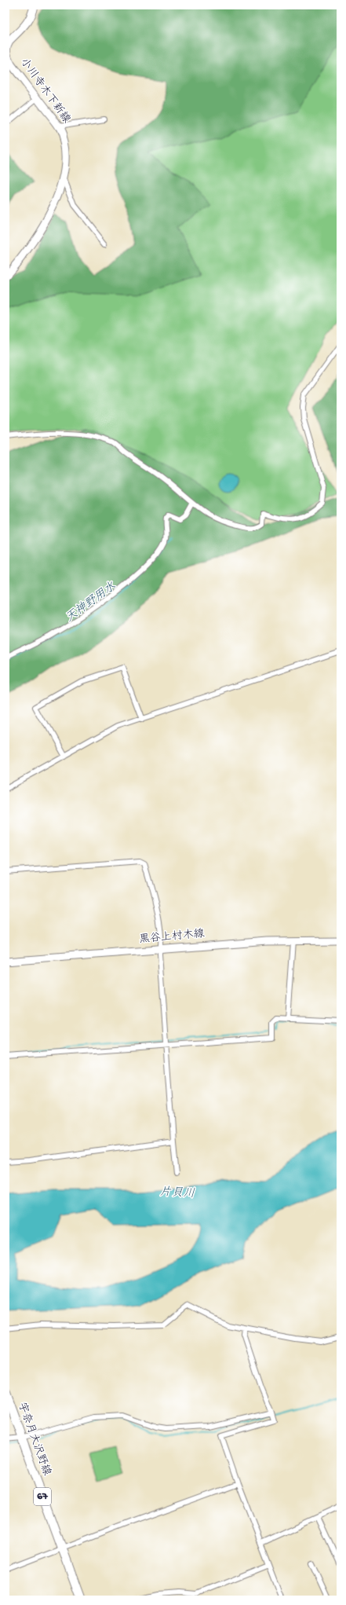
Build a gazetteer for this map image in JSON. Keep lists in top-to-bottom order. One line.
{"streets":{"main road":["小川寺木下新線","黒谷上村木線","宇奈月大沢野線","67"]},"water":["天神野用水","片貝川"]}
